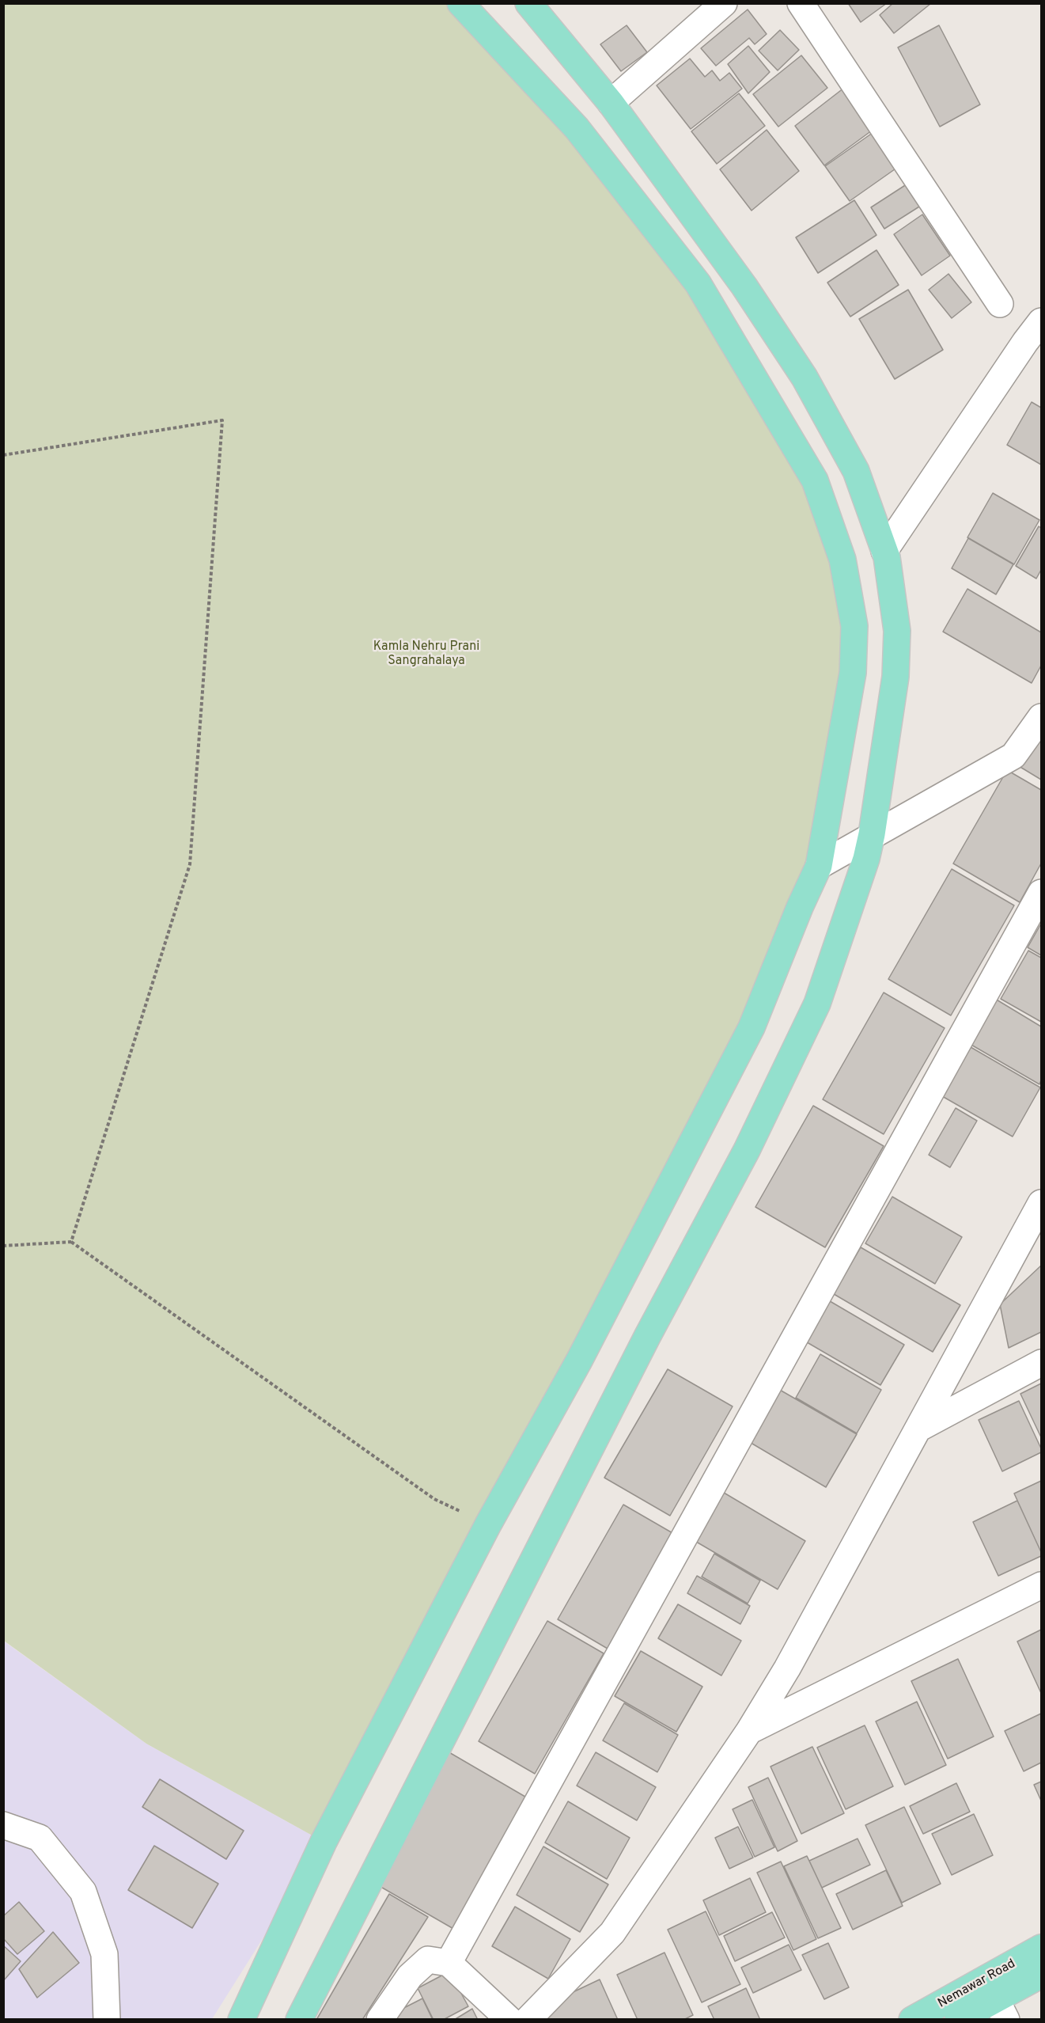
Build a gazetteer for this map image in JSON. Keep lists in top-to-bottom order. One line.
{"streets":{"main road":["Nemawar Road"]},"parks":["Kamla Nehru Prani Sangrahalaya"]}
